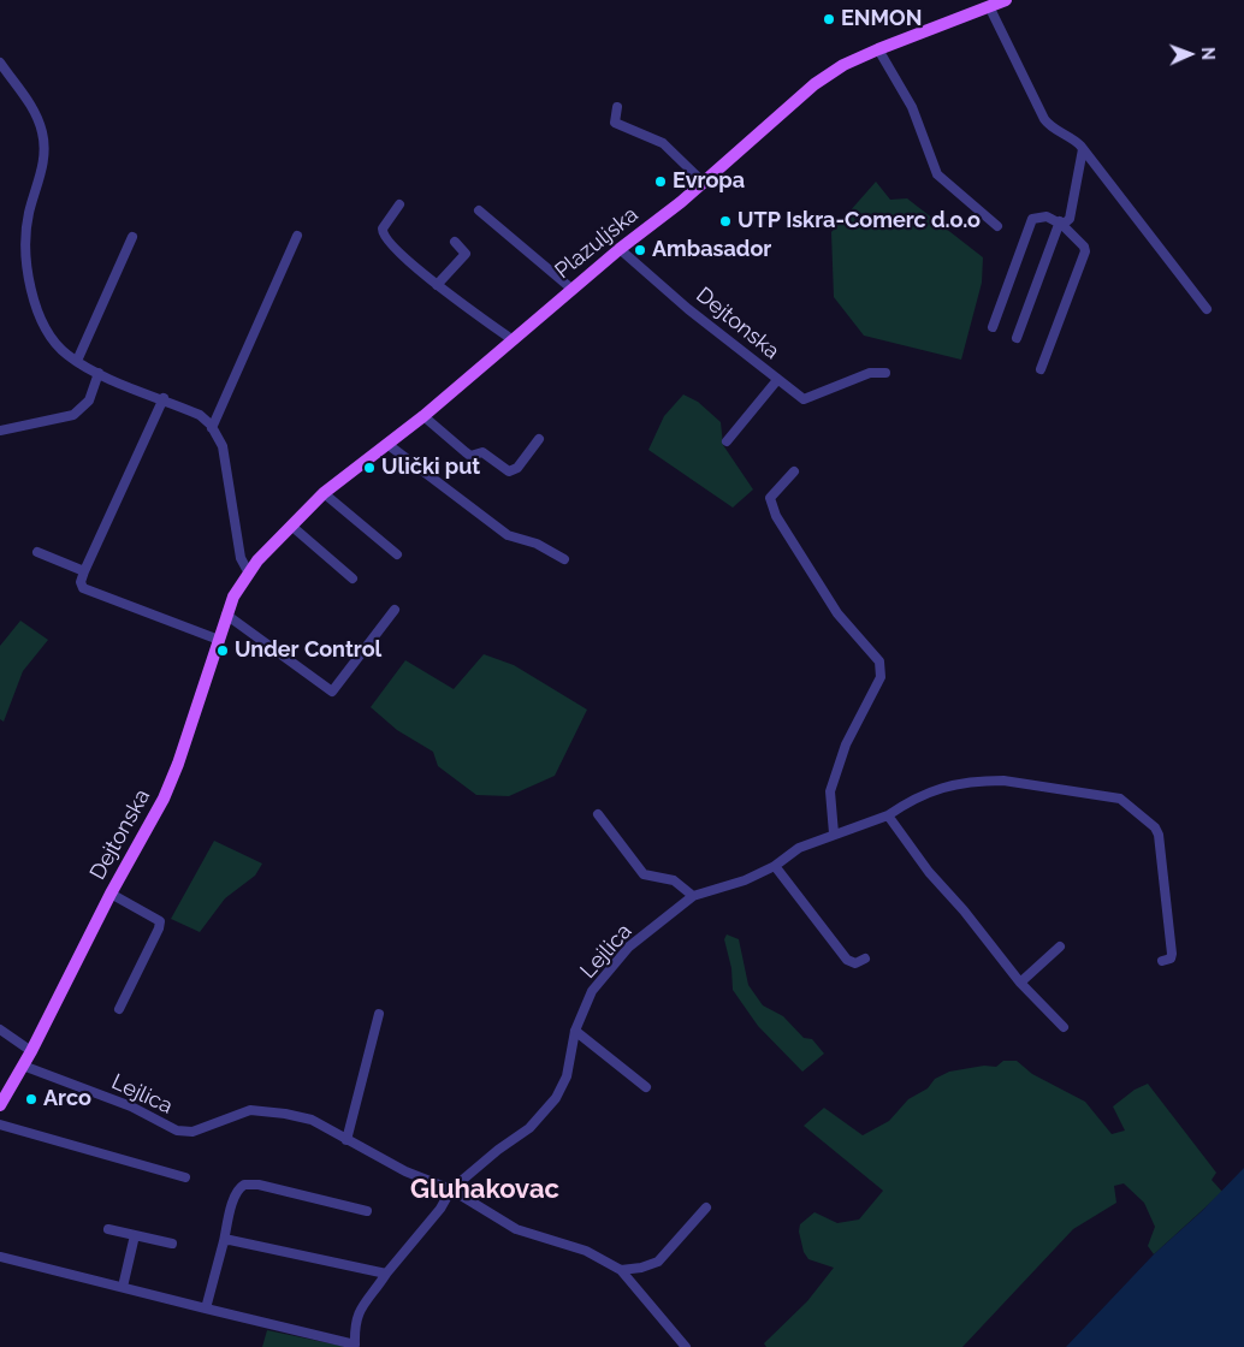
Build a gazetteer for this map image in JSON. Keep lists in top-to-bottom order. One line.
{"streets":{"main road":["Plazuljska","Dejtonska"],"street":["Lejlica"]},"crossings":[["Plazuljska","Dejtonska"],["Dejtonska","Lejlica"]],"districts":["Gluhakovac"],"places":["ENMON","Evropa","UTP Iskra-Comerc d.o.o","Ambasador","Ulički put","Under Control","Arco"],"north":"right"}
